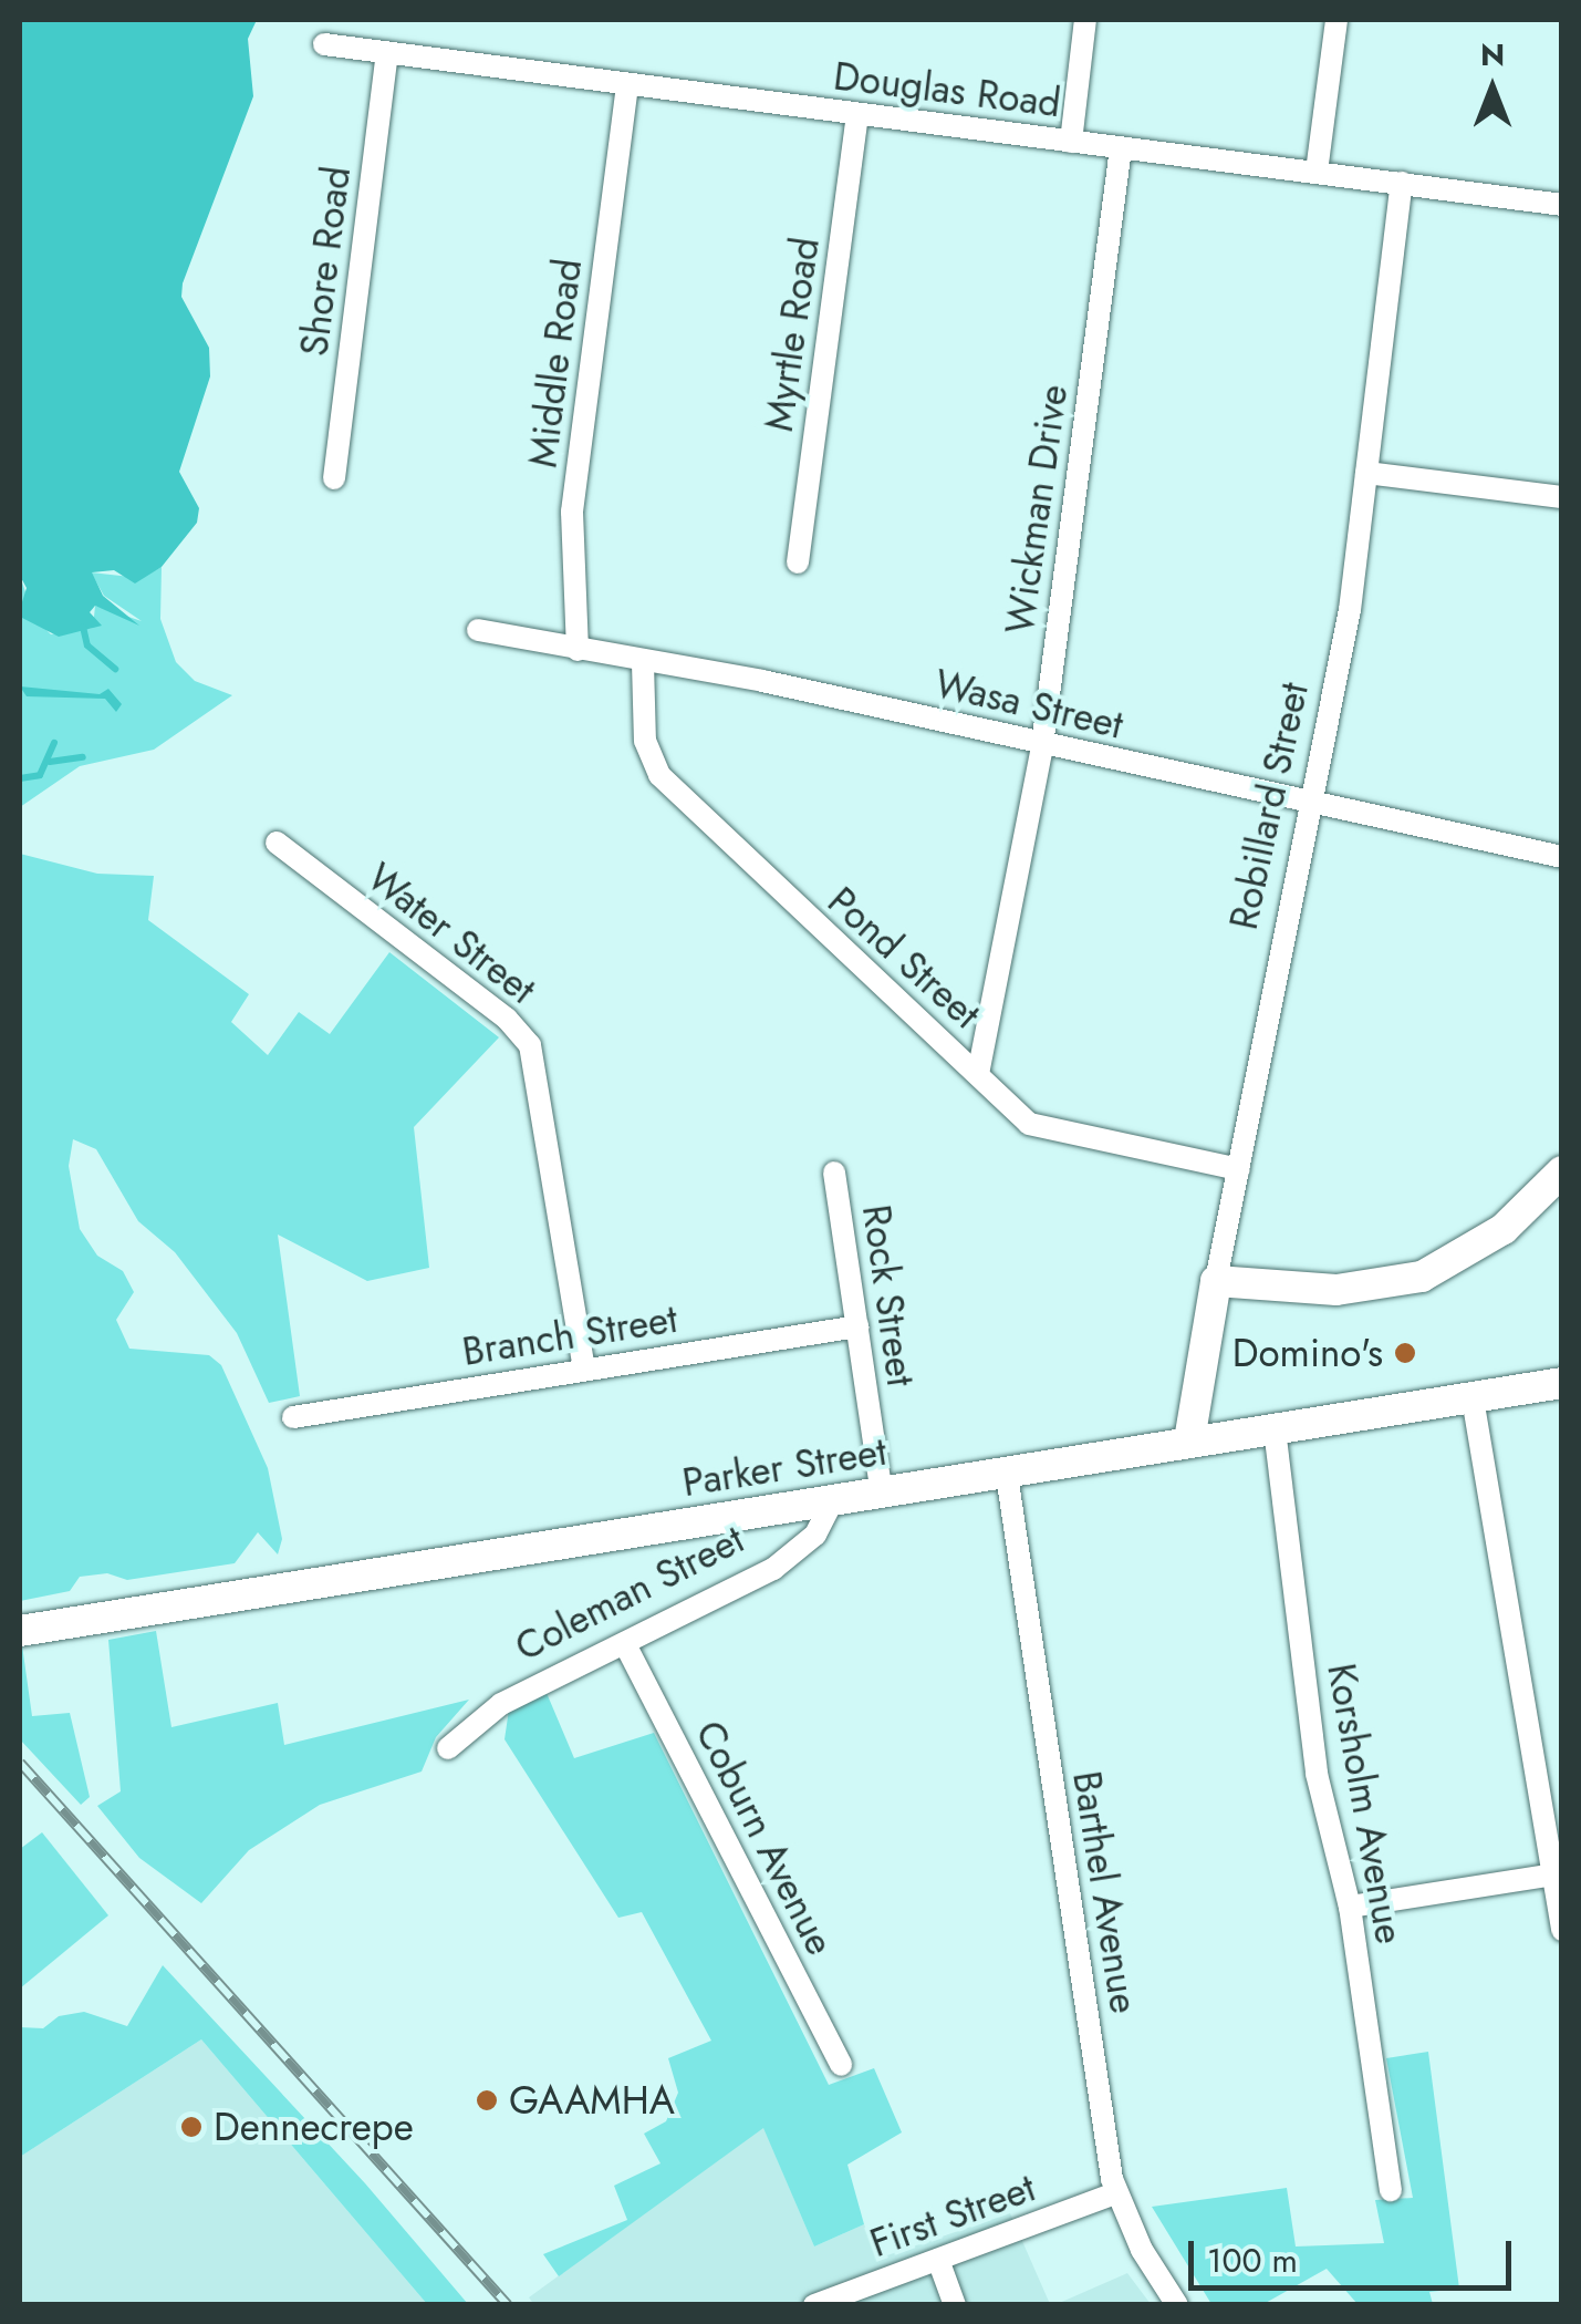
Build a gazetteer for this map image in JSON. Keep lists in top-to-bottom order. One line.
{"streets":{"main road":["Robillard Street","Parker Street"],"street":["Douglas Road","Shore Road","Myrtle Road","Middle Road","Wickman Drive","Wasa Street","Water Street","Pond Street","Rock Street","Branch Street","Coleman Street","Korsholm Avenue","Coburn Avenue","Barthel Avenue","First Street"]},"crossings":[["Douglas Road","Shore Road"],["Douglas Road","Myrtle Road"],["Douglas Road","Middle Road"],["Douglas Road","Wickman Drive"],["Douglas Road","Robillard Street"],["Middle Road","Wasa Street"],["Wickman Drive","Wasa Street"],["Wickman Drive","Pond Street"],["Wasa Street","Robillard Street"],["Wasa Street","Pond Street"],["Robillard Street","Pond Street"],["Robillard Street","Parker Street"],["Water Street","Branch Street"],["Rock Street","Branch Street"],["Rock Street","Parker Street"],["Parker Street","Coleman Street"],["Parker Street","Korsholm Avenue"],["Parker Street","Barthel Avenue"],["Coleman Street","Coburn Avenue"],["Barthel Avenue","First Street"]],"places":["Domino's","GAAMHA","Dennecrepe"],"scale_bar":"100 m","north":"top"}
